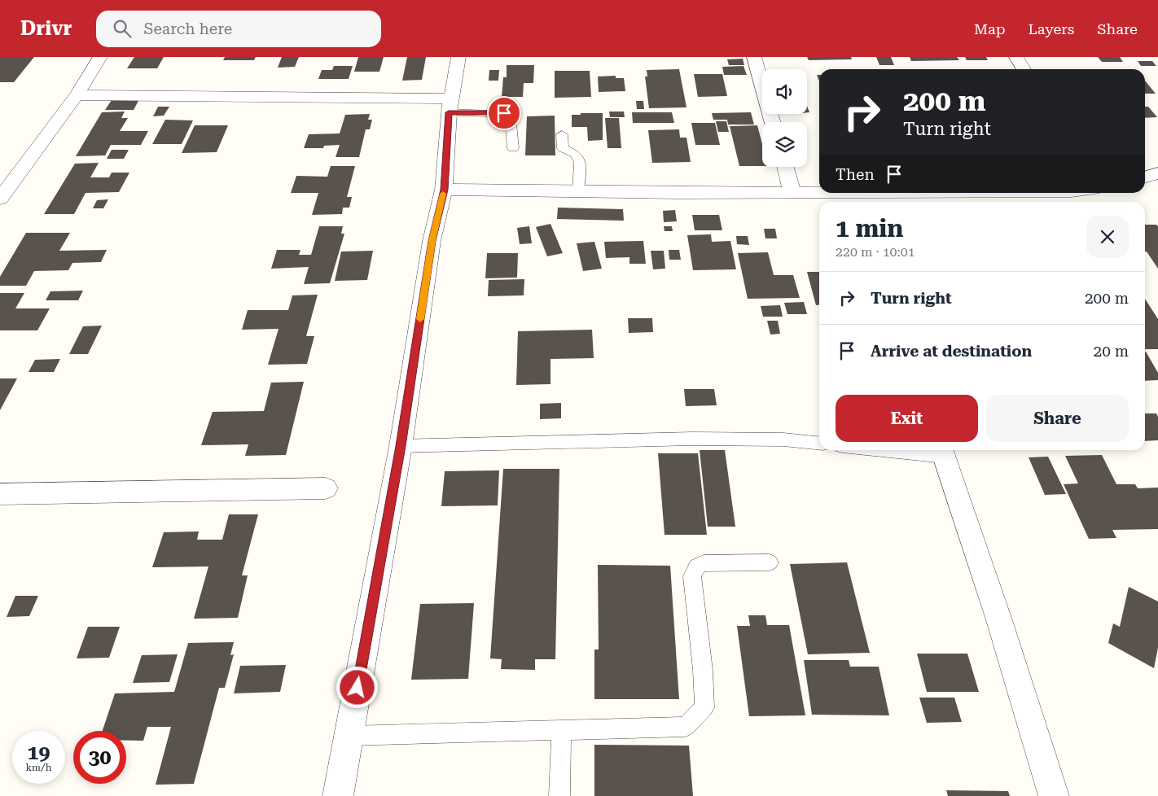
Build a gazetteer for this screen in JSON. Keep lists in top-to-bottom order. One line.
{"page":{"header":"Drivr","search":"Search here","nav":["Map","Layers","Share"],"turn":["200 m","Turn right"],"then":"Then","heading":["1 min","220 m · 10:01"],"list":[{"name":"Turn right","value":"200 m"},{"name":"Arrive at destination","value":"20 m"}],"buttons":["Exit","Share"],"speed":"19 km/h","limit":"30"}}
